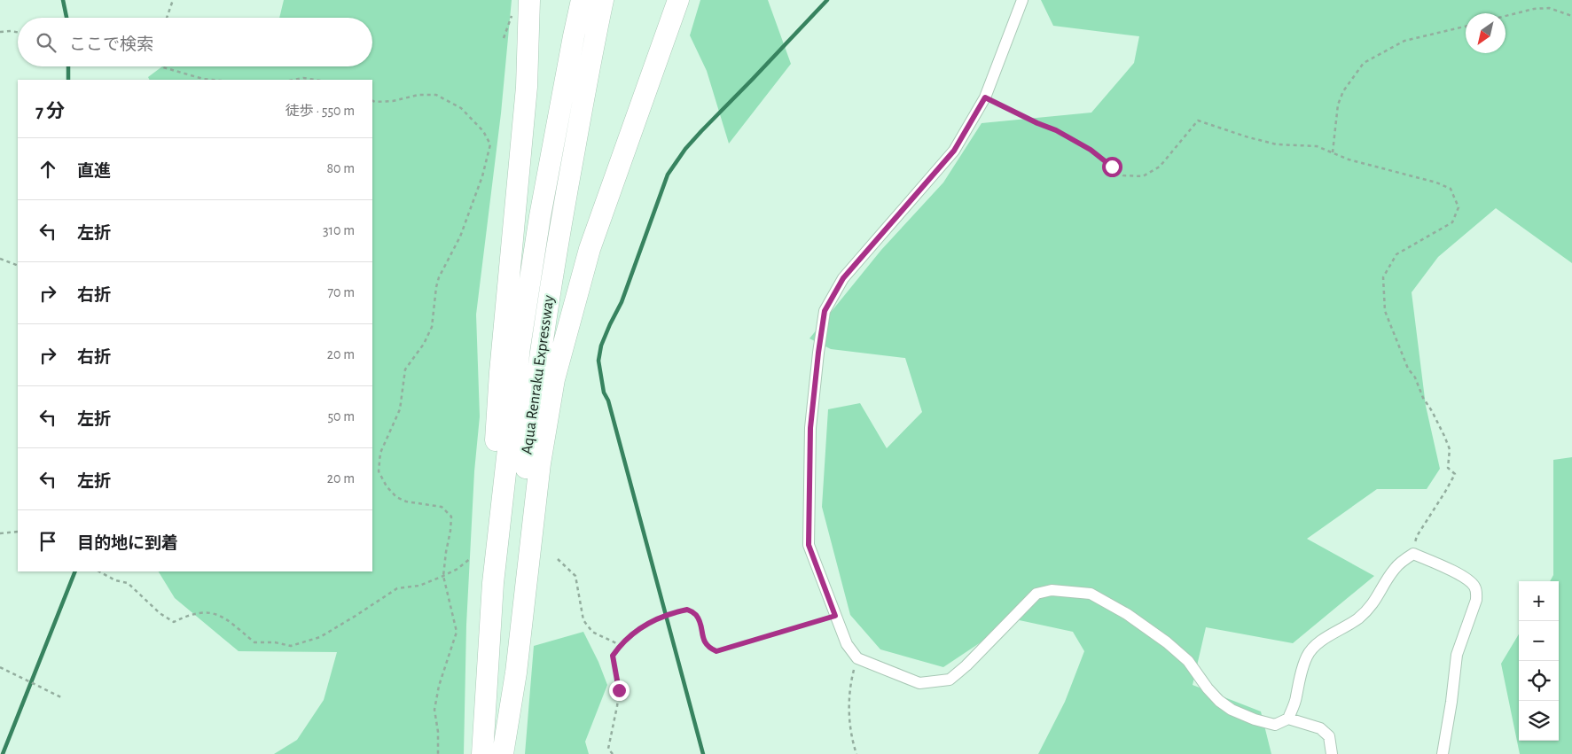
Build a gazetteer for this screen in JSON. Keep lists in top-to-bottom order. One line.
{"streets":{"highway":["Aqua Renraku Expressway"]},"north":"bottom left","page":{"search":"ここで検索","heading":["7 分","徒歩 · 550 m"],"list":[["直進","80 m"],["左折","310 m"],["右折","70 m"],["右折","20 m"],["左折","50 m"],["左折","20 m"],"目的地に到着"],"map_buttons":["+","−"]}}
